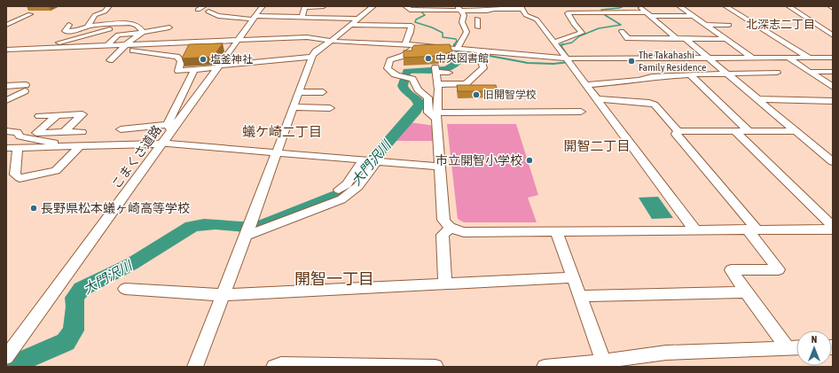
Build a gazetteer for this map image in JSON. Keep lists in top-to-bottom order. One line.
{"streets":{"street":["こまくさ道路"]},"districts":["北深志二丁目","蟻ケ崎二丁目","開智二丁目","開智一丁目"],"water":["大門沢川"],"places":["中央図書館","塩釜神社","The Takahashi Family Residence","旧開智学校","市立開智小学校","長野県松本蟻ヶ崎高等学校"],"north":"top"}
